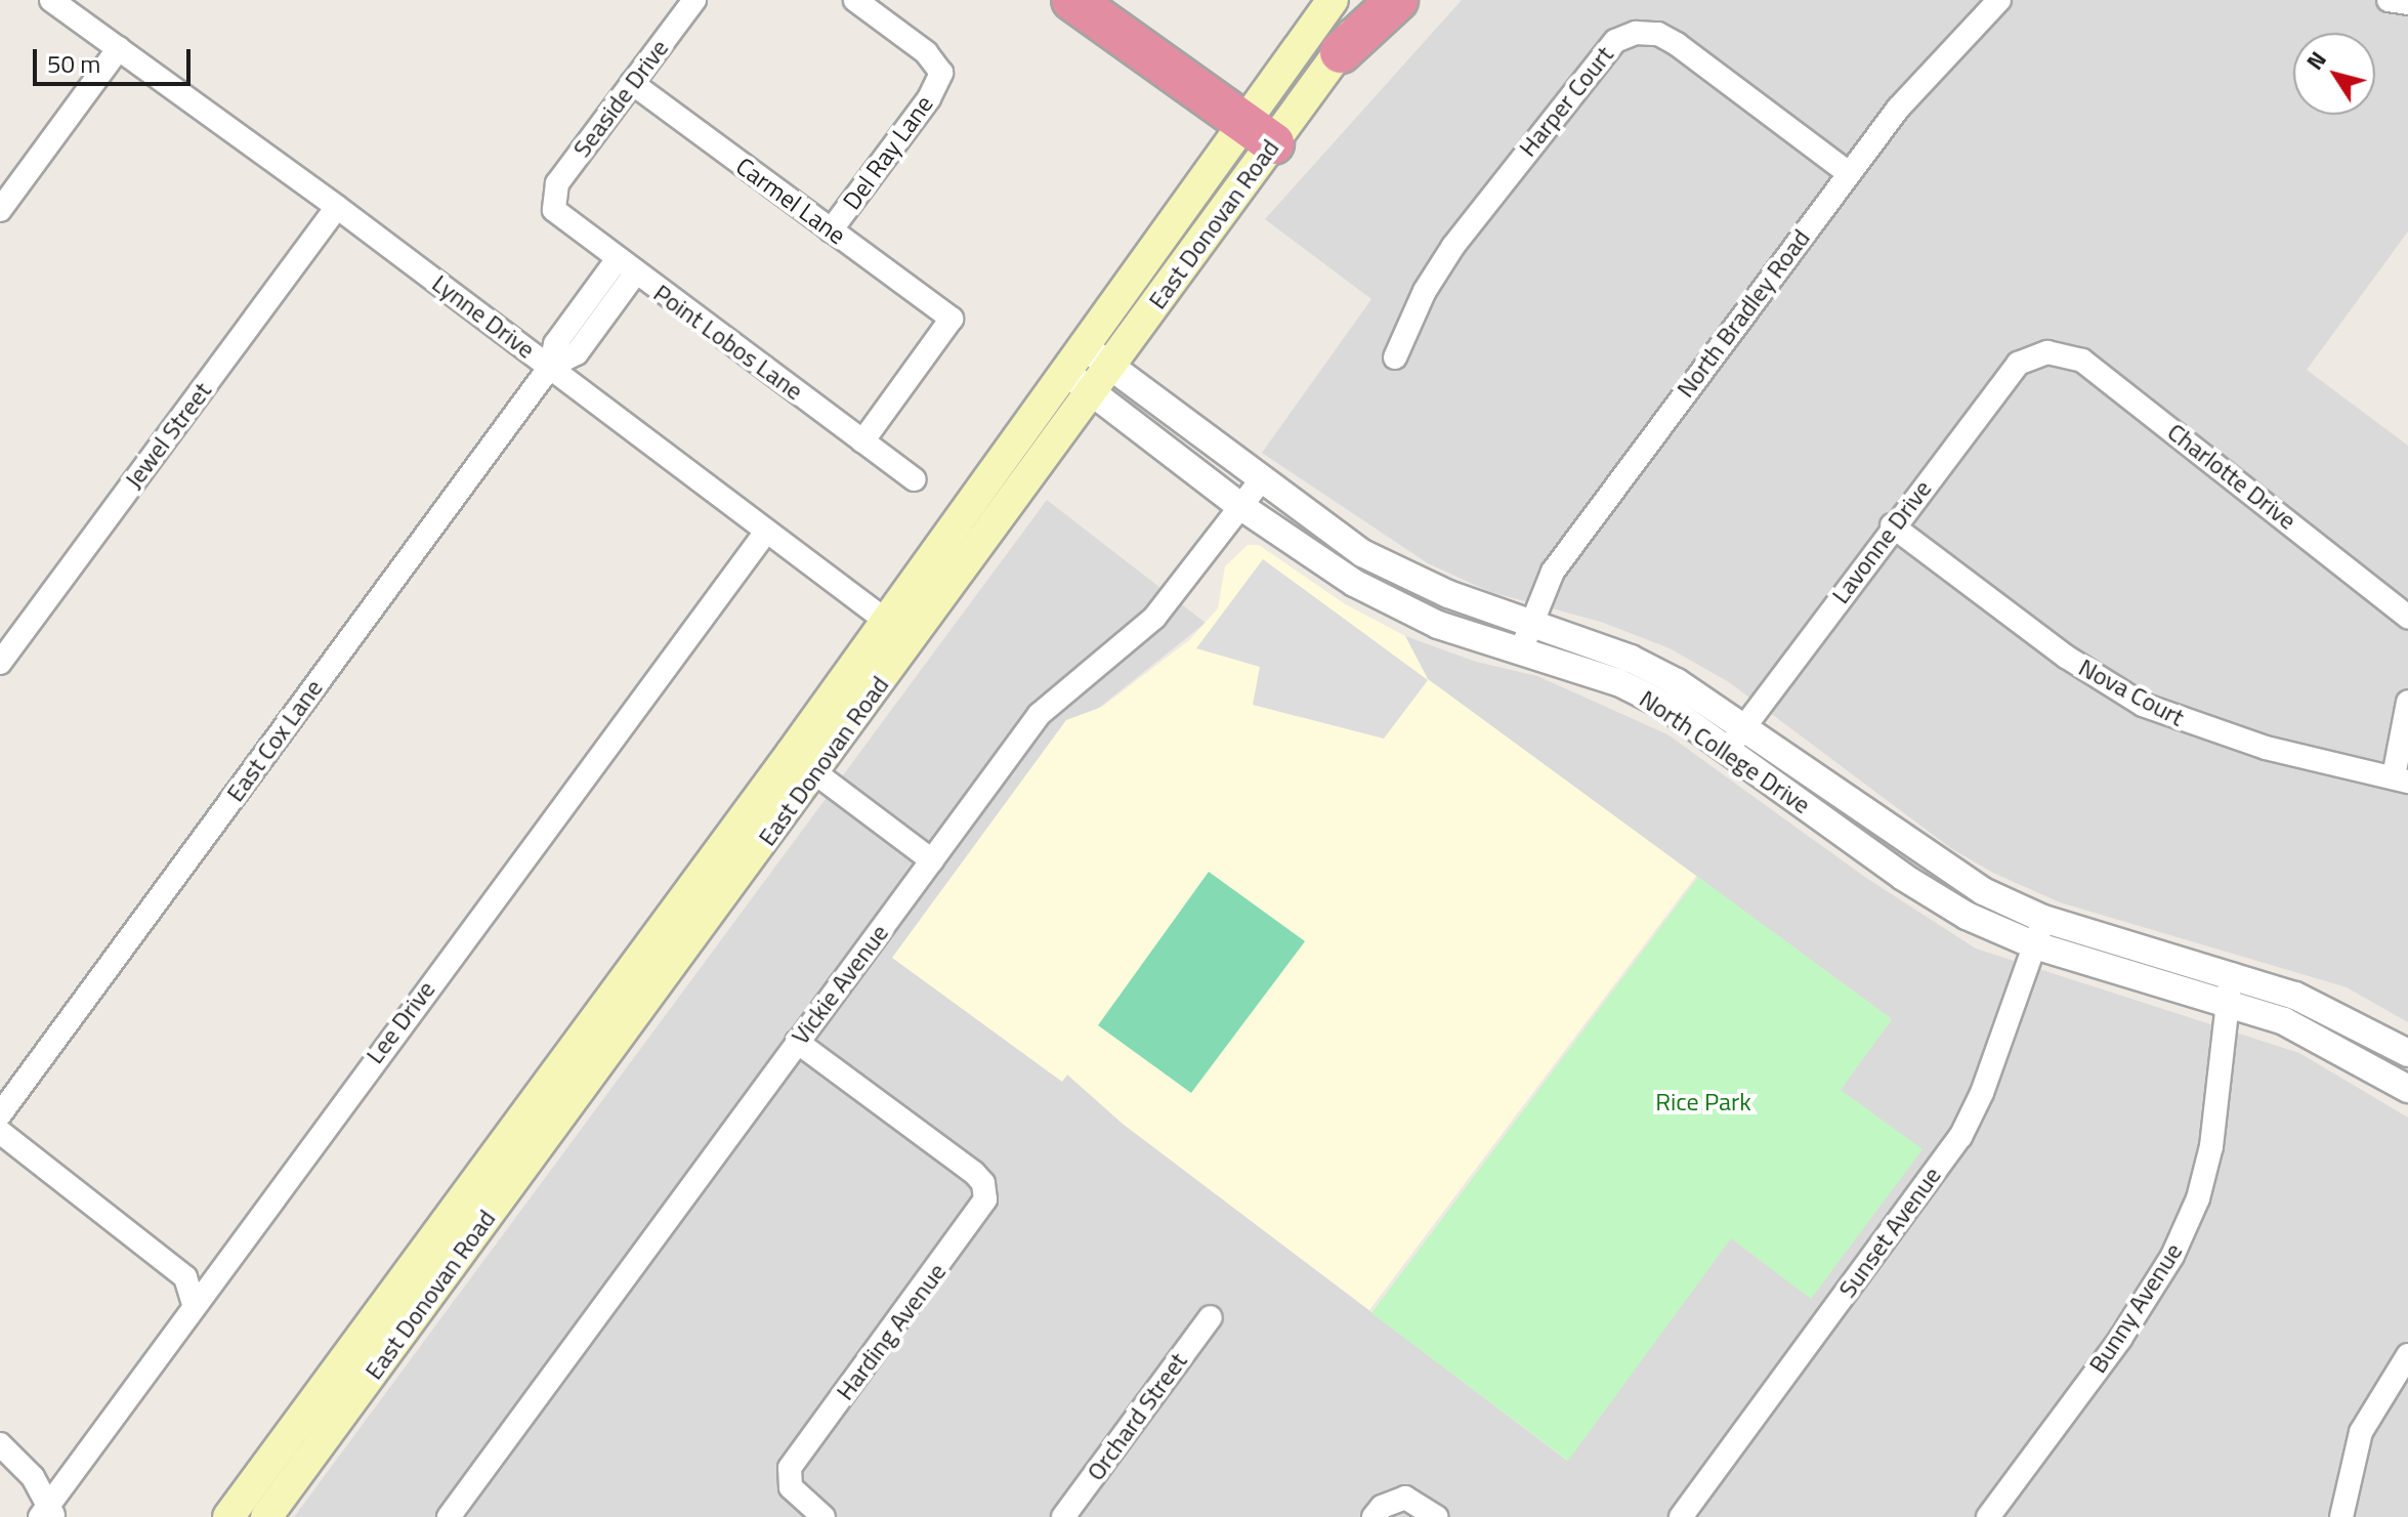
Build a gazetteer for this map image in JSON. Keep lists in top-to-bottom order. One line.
{"streets":{"main road":["East Donovan Road"],"street":["Seaside Drive","Harper Court","Del Ray Lane","Carmel Lane","North Bradley Road","Lynne Drive","Point Lobos Lane","Jewel Street","Charlotte Drive","Lavonne Drive","Nova Court","East Cox Lane","North College Drive","Vickie Avenue","Lee Drive","Sunset Avenue","Bunny Avenue","Harding Avenue","Orchard Street"]},"crossings":[["Seaside Drive","Carmel Lane"],["Seaside Drive","Point Lobos Lane"],["Harper Court","North Bradley Road"],["Del Ray Lane","Carmel Lane"],["Carmel Lane","Point Lobos Lane"],["East Donovan Road","Lynne Drive"],["East Donovan Road","North College Drive"],["North Bradley Road","North College Drive"],["Lynne Drive","Jewel Street"],["Lynne Drive","East Cox Lane"],["Lynne Drive","Lee Drive"],["Point Lobos Lane","East Cox Lane"],["Charlotte Drive","Lavonne Drive"],["Lavonne Drive","Nova Court"],["Lavonne Drive","North College Drive"],["North College Drive","Vickie Avenue"],["North College Drive","Sunset Avenue"],["North College Drive","Bunny Avenue"],["Vickie Avenue","Harding Avenue"]],"parks":["Rice Park"],"scale_bar":"50 m","north":"top left"}
